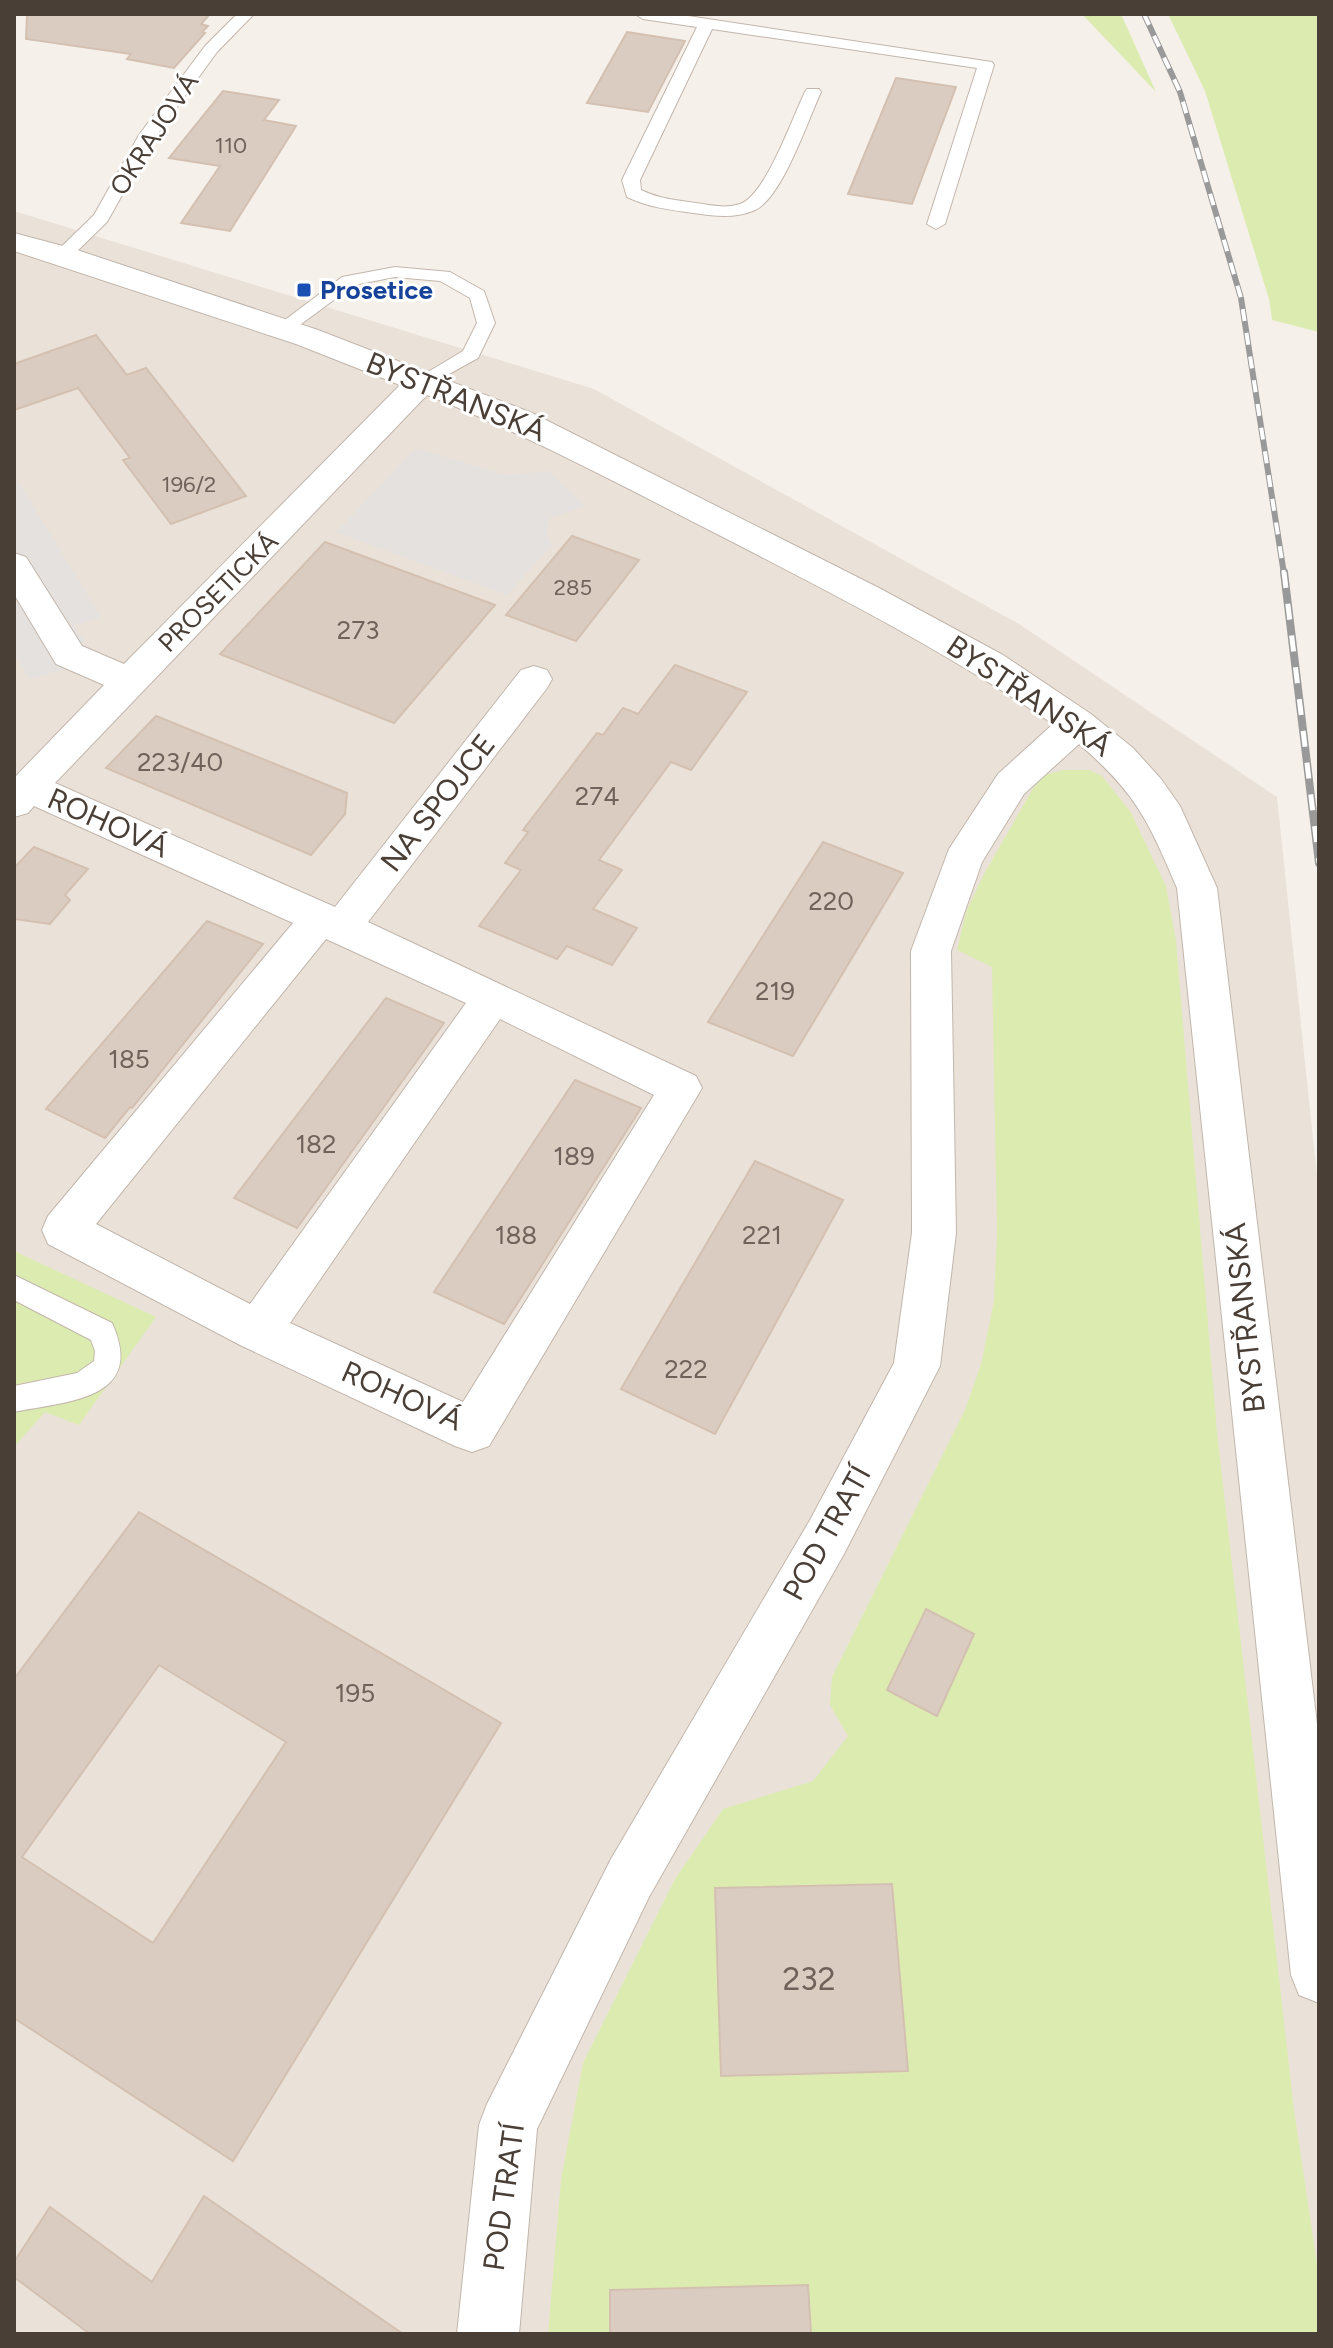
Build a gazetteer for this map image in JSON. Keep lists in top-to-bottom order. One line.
{"streets":{"street":["BYSTŘANSKÁ","PROSETICKÁ","NA SPOJCE","ROHOVÁ","POD TRATÍ"],"lane":["OKRAJOVÁ"]},"crossings":[["OKRAJOVÁ","BYSTŘANSKÁ"],["BYSTŘANSKÁ","PROSETICKÁ"],["BYSTŘANSKÁ","POD TRATÍ"],["PROSETICKÁ","ROHOVÁ"],["NA SPOJCE","ROHOVÁ"]],"places":{"transit":["Prosetice"]},"house_numbers":["110","196/2","285","273","223/40","274","220","219","185","182","189","188","221","222","195","232"]}
